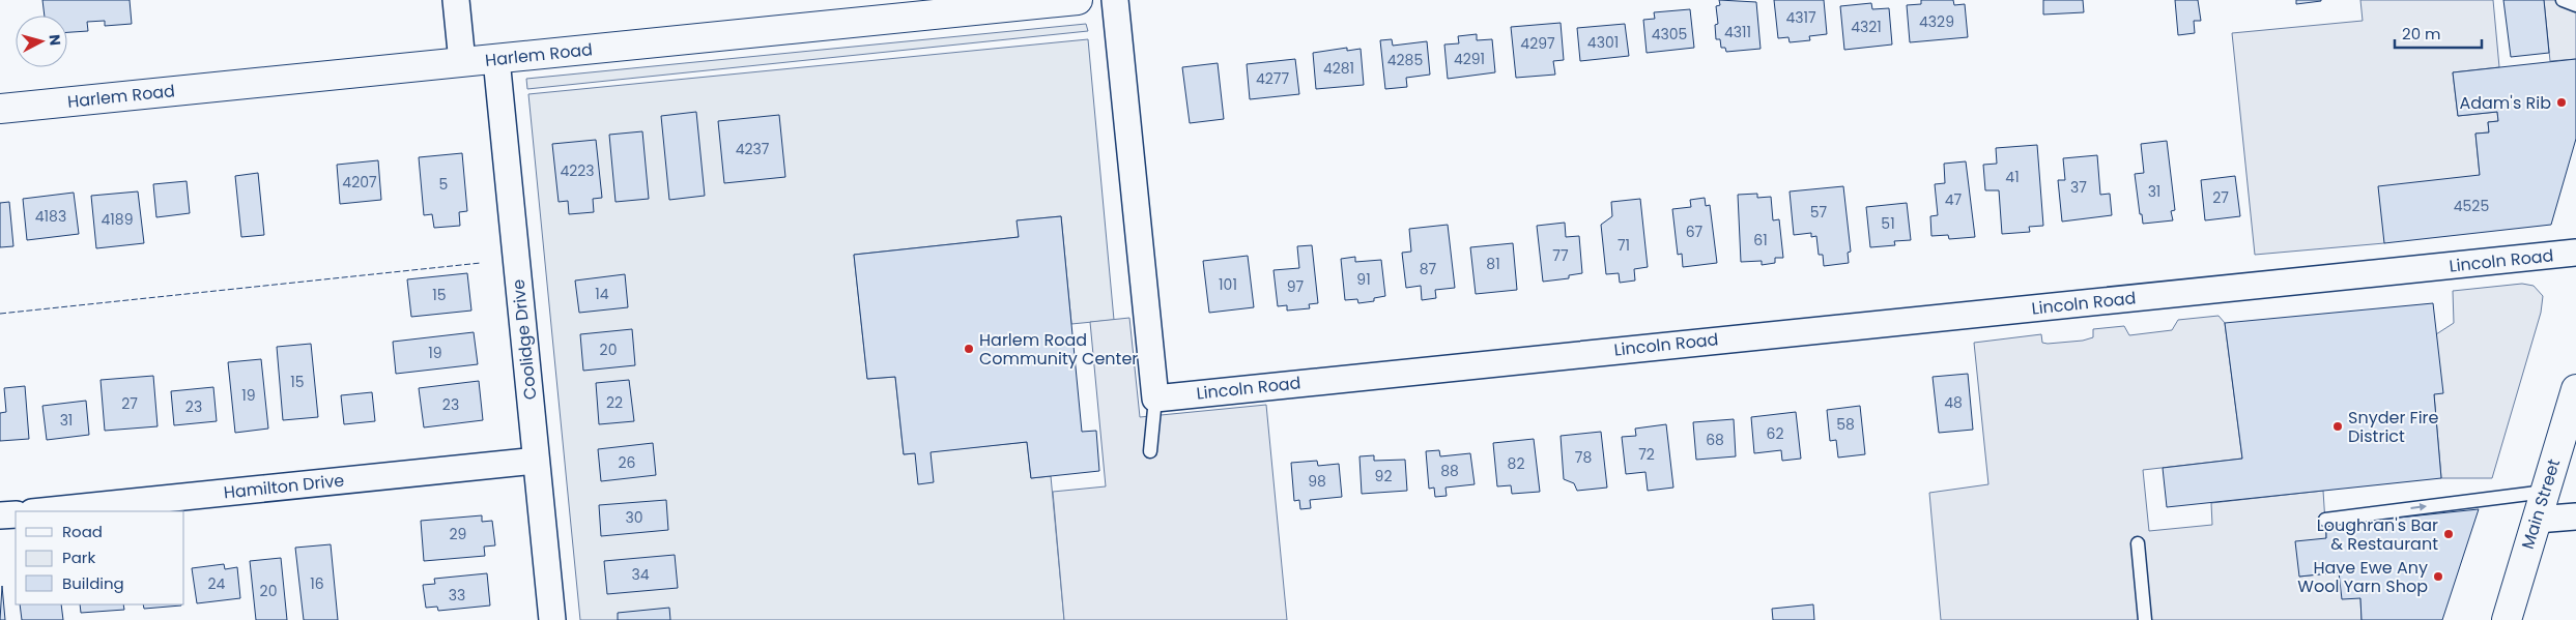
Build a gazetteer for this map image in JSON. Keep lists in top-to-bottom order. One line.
{"streets":{"main road":["Harlem Road","Main Street"],"street":["Lincoln Road","Coolidge Drive","Hamilton Drive"]},"crossings":[["Harlem Road","Coolidge Drive"],["Coolidge Drive","Hamilton Drive"]],"places":["Adam's Rib","Harlem Road Community Center","Snyder Fire District","Loughran's Bar & Restaurant","Have Ewe Any Wool Yarn Shop"],"house_numbers":["4317","4329","4321","4311","4305","4301","4297","4291","4285","4281","4277","4237","4223","41","4207","5","37","31","27","47","4525","57","4183","4189","51","67","61","71","77","81","87","91","101","97","14","15","20","19","15","19","22","48","27","23","23","31","58","62","68","72","78","26","82","88","92","98","30","29","34","24","16","20","33"],"legend":["Road","Park","Building"],"scale_bar":"20 m","north":"right"}
